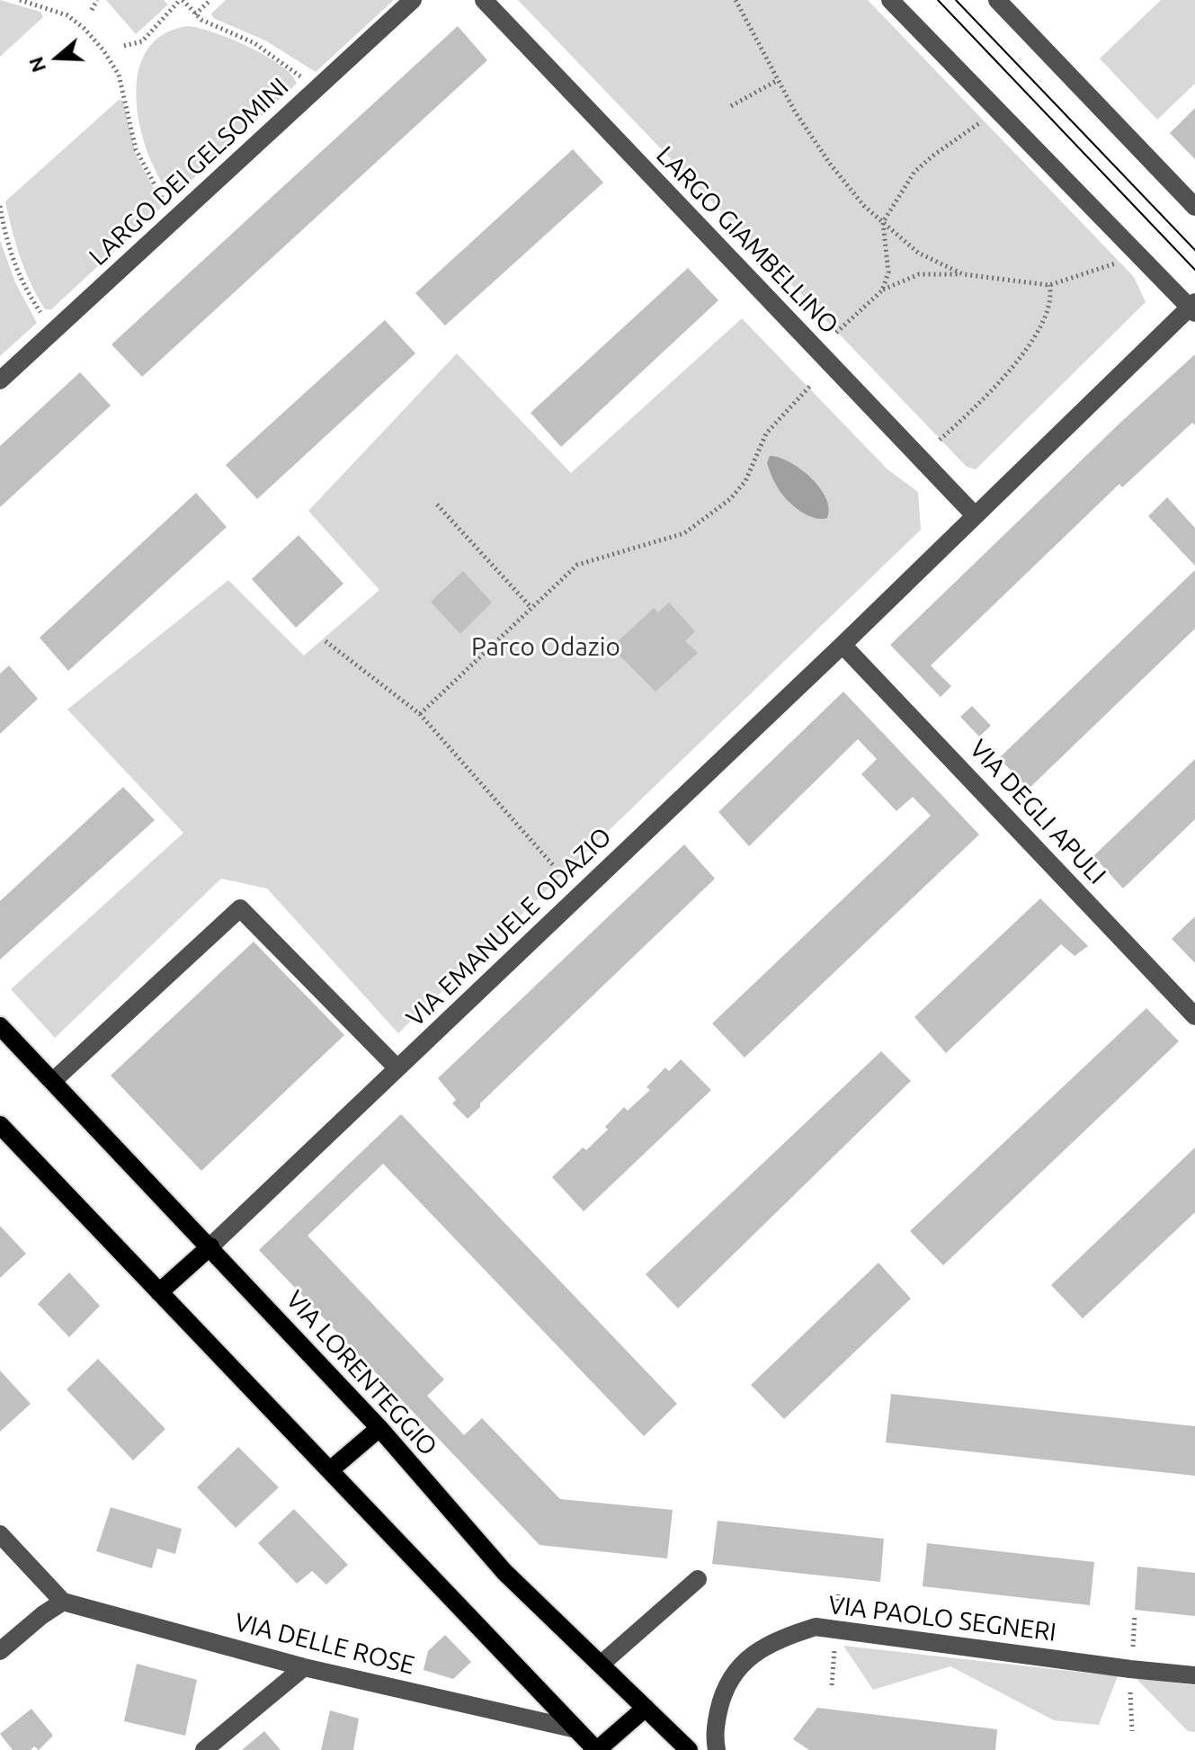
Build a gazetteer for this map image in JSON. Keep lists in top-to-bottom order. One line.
{"streets":{"main road":["VIA LORENTEGGIO"],"street":["LARGO DEI GELSOMINI","LARGO GIAMBELLINO","VIA DEGLI APULI","VIA EMANUELE ODAZIO","VIA PAOLO SEGNERI","VIA DELLE ROSE"]},"crossings":[["VIA DEGLI APULI","VIA EMANUELE ODAZIO"],["VIA EMANUELE ODAZIO","VIA LORENTEGGIO"]],"parks":["Parco Odazio"],"north":"left"}
